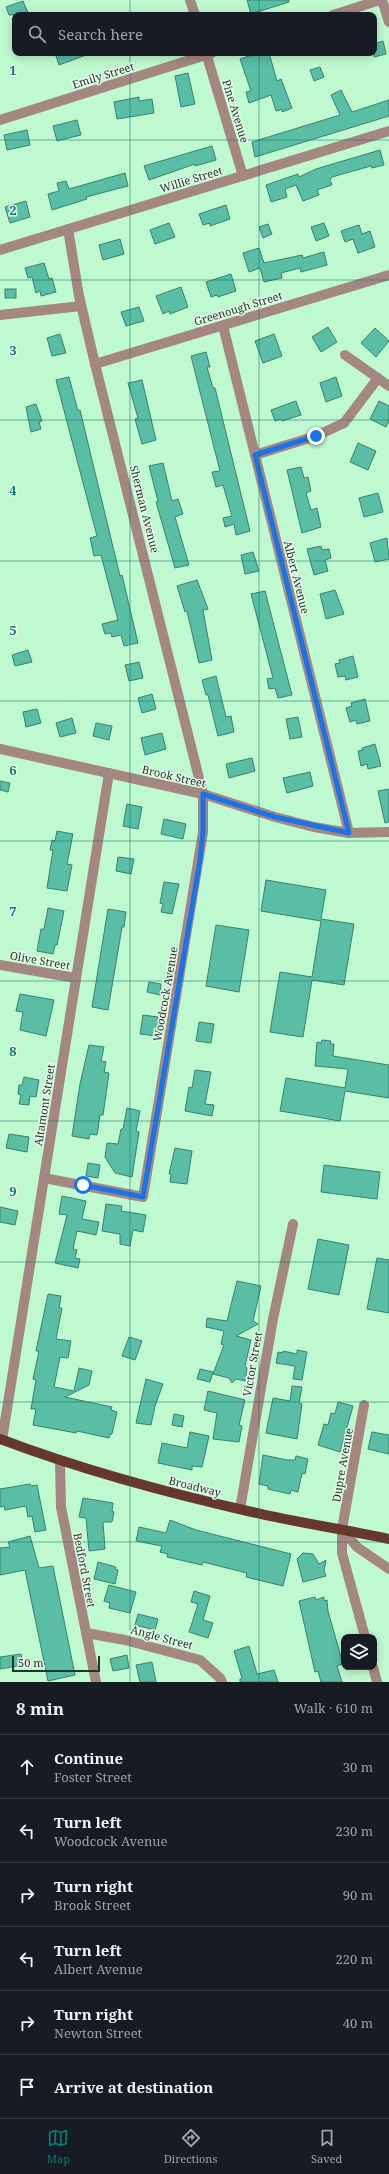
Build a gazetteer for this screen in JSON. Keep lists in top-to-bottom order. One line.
{"streets":{"main road":["Broadway"],"street":["Emily Street","Pine Avenue","Willie Street","Greenough Street","Sherman Avenue","Albert Avenue","Brook Street","Olive Street","Woodcock Avenue","Altamont Street","Victor Street","Dupre Avenue","Bedford Street","Angle Street"]},"crossings":[["Pine Avenue","Willie Street"],["Willie Street","Sherman Avenue"],["Greenough Street","Sherman Avenue"],["Greenough Street","Albert Avenue"],["Sherman Avenue","Brook Street"],["Sherman Avenue","Woodcock Avenue"],["Albert Avenue","Brook Street"],["Brook Street","Woodcock Avenue"],["Brook Street","Altamont Street"],["Olive Street","Altamont Street"],["Woodcock Avenue","Altamont Street"],["Altamont Street","Broadway"],["Victor Street","Broadway"],["Dupre Avenue","Broadway"],["Broadway","Bedford Street"],["Bedford Street","Angle Street"]],"scale_bar":"50 m","page":{"search":"Search here","scale":"50 m","heading":["8 min","Walk · 610 m"],"list":[["Continue","Foster Street","30 m"],["Turn left","Woodcock Avenue","230 m"],["Turn right","Brook Street","90 m"],["Turn left","Albert Avenue","220 m"],["Turn right","Newton Street","40 m"],"Arrive at destination"],"nav":["Map","Directions","Saved"]},"grid":{"rows":["1","2","3","4","5","6","7","8","9"]}}
